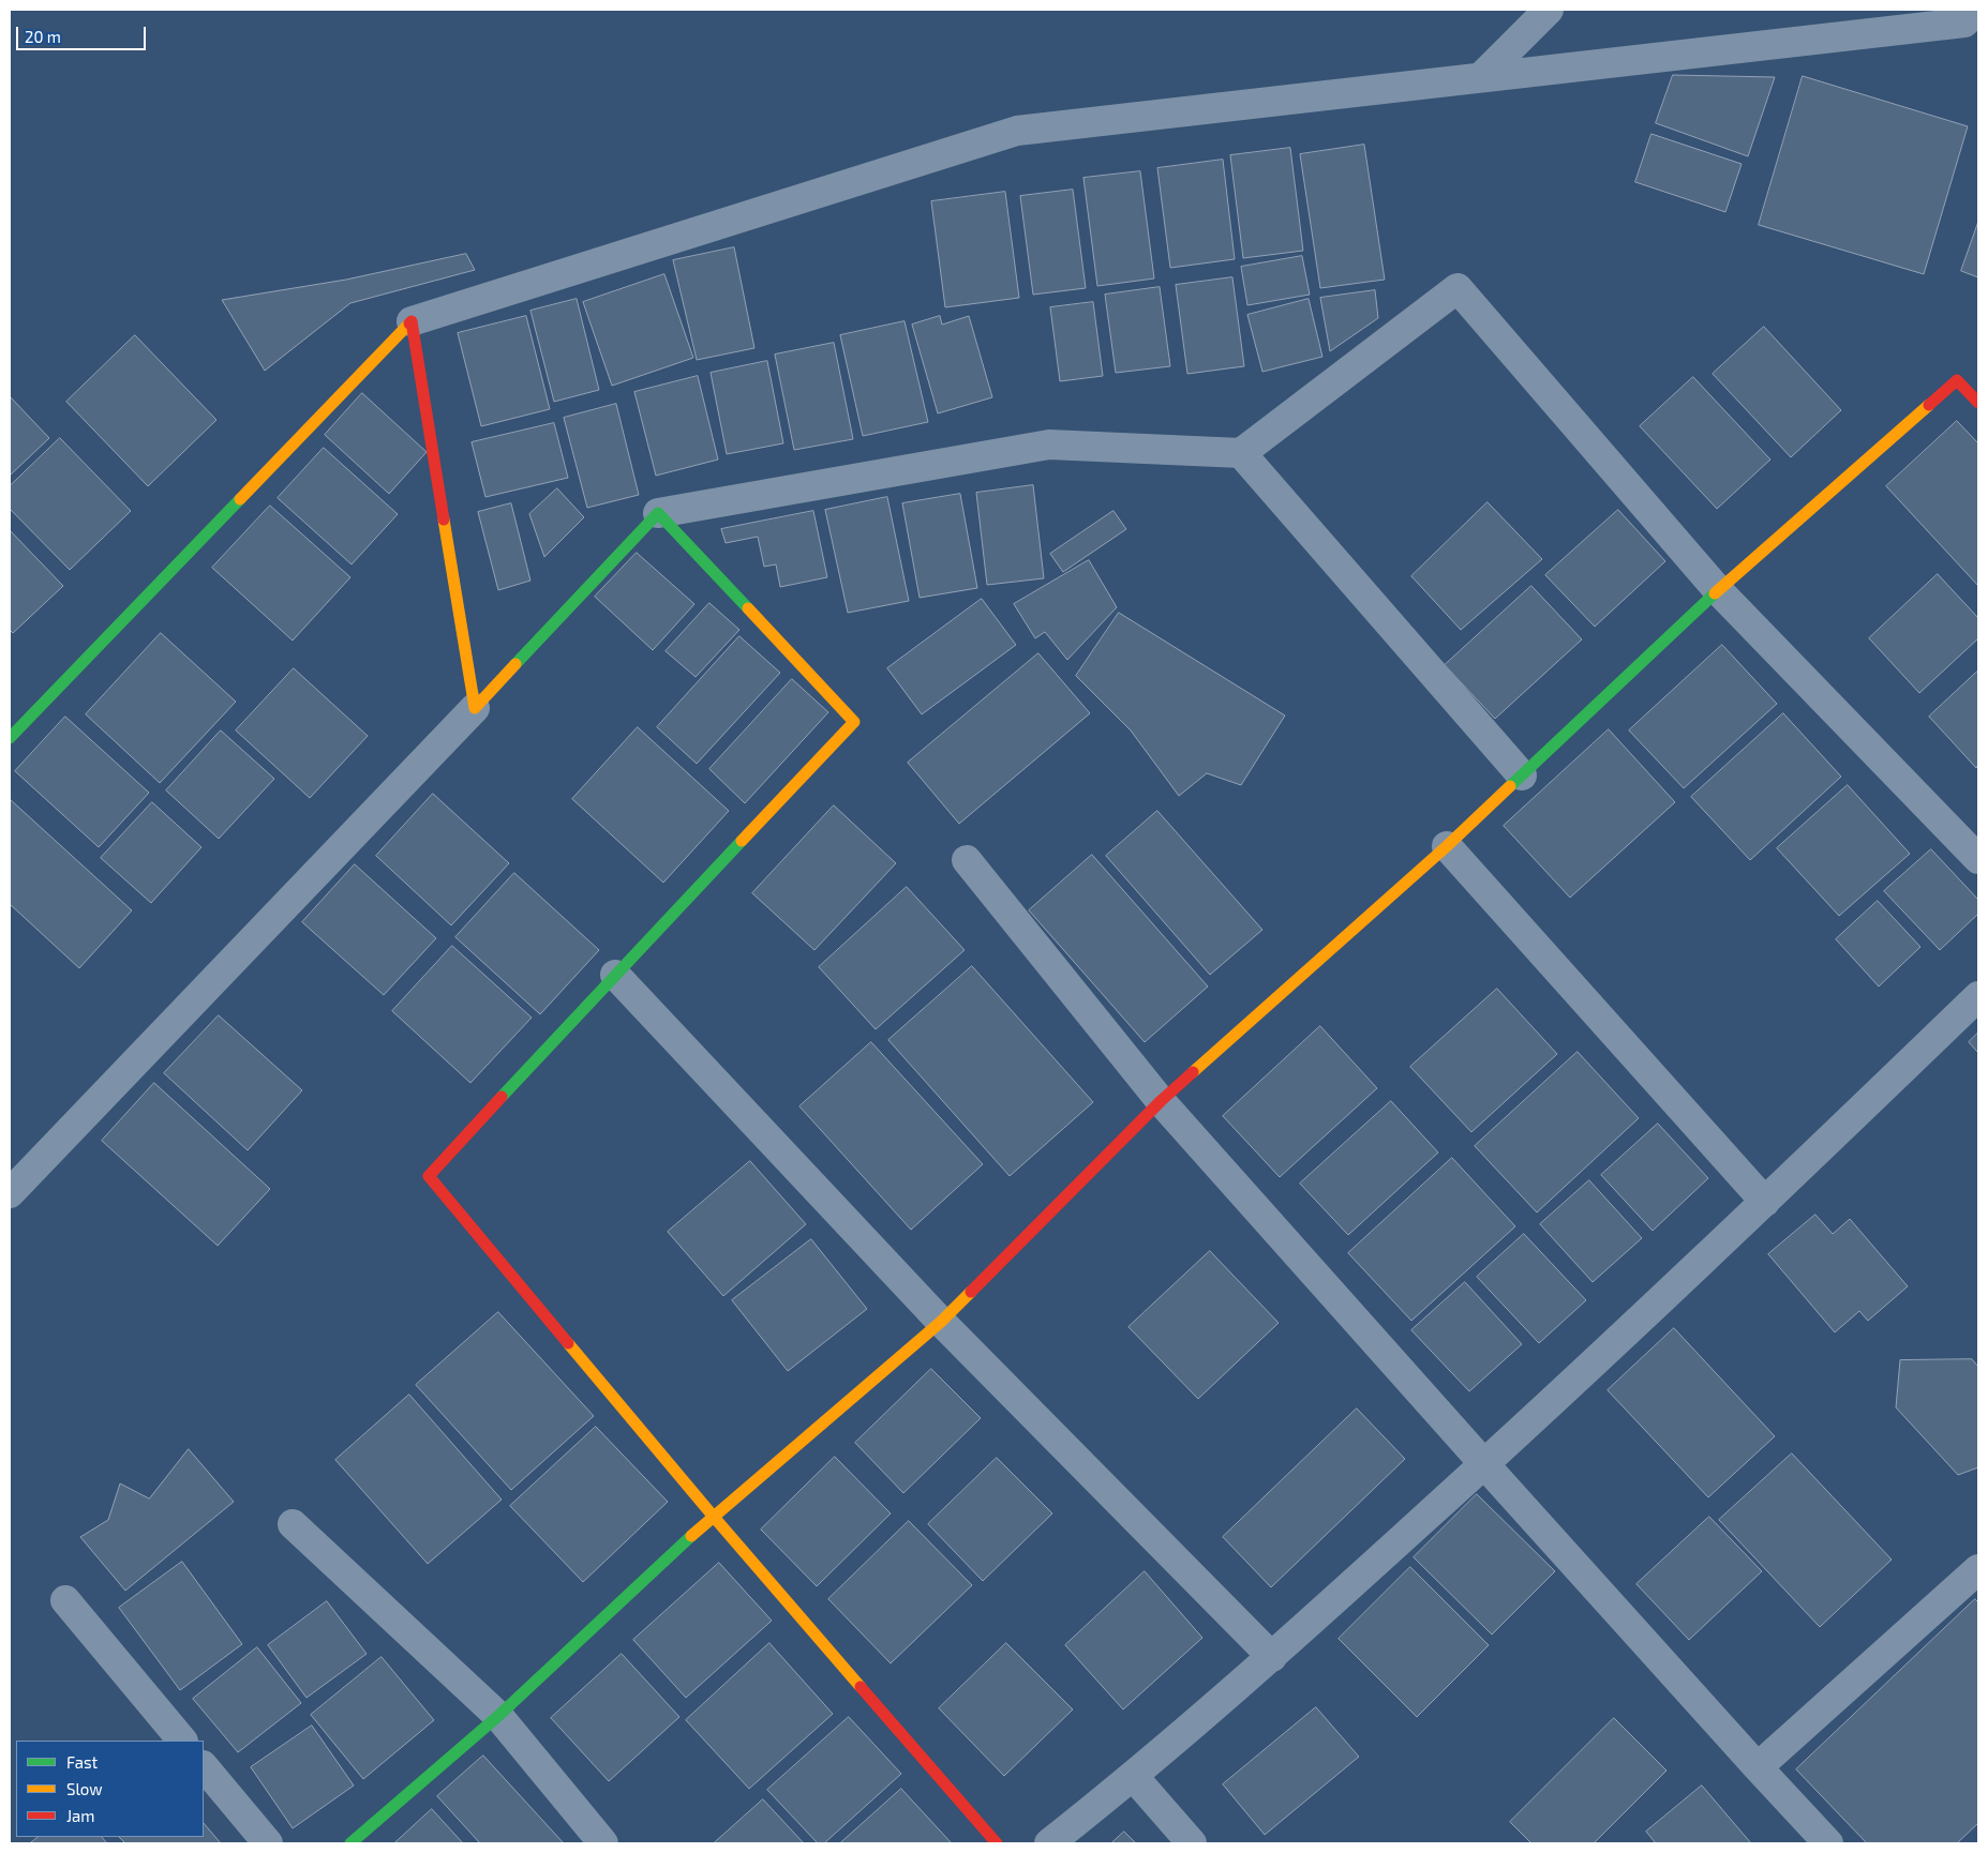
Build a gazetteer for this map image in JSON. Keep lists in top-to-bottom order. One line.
{"legend":["Fast","Slow","Jam"],"scale_bar":"20 m"}
